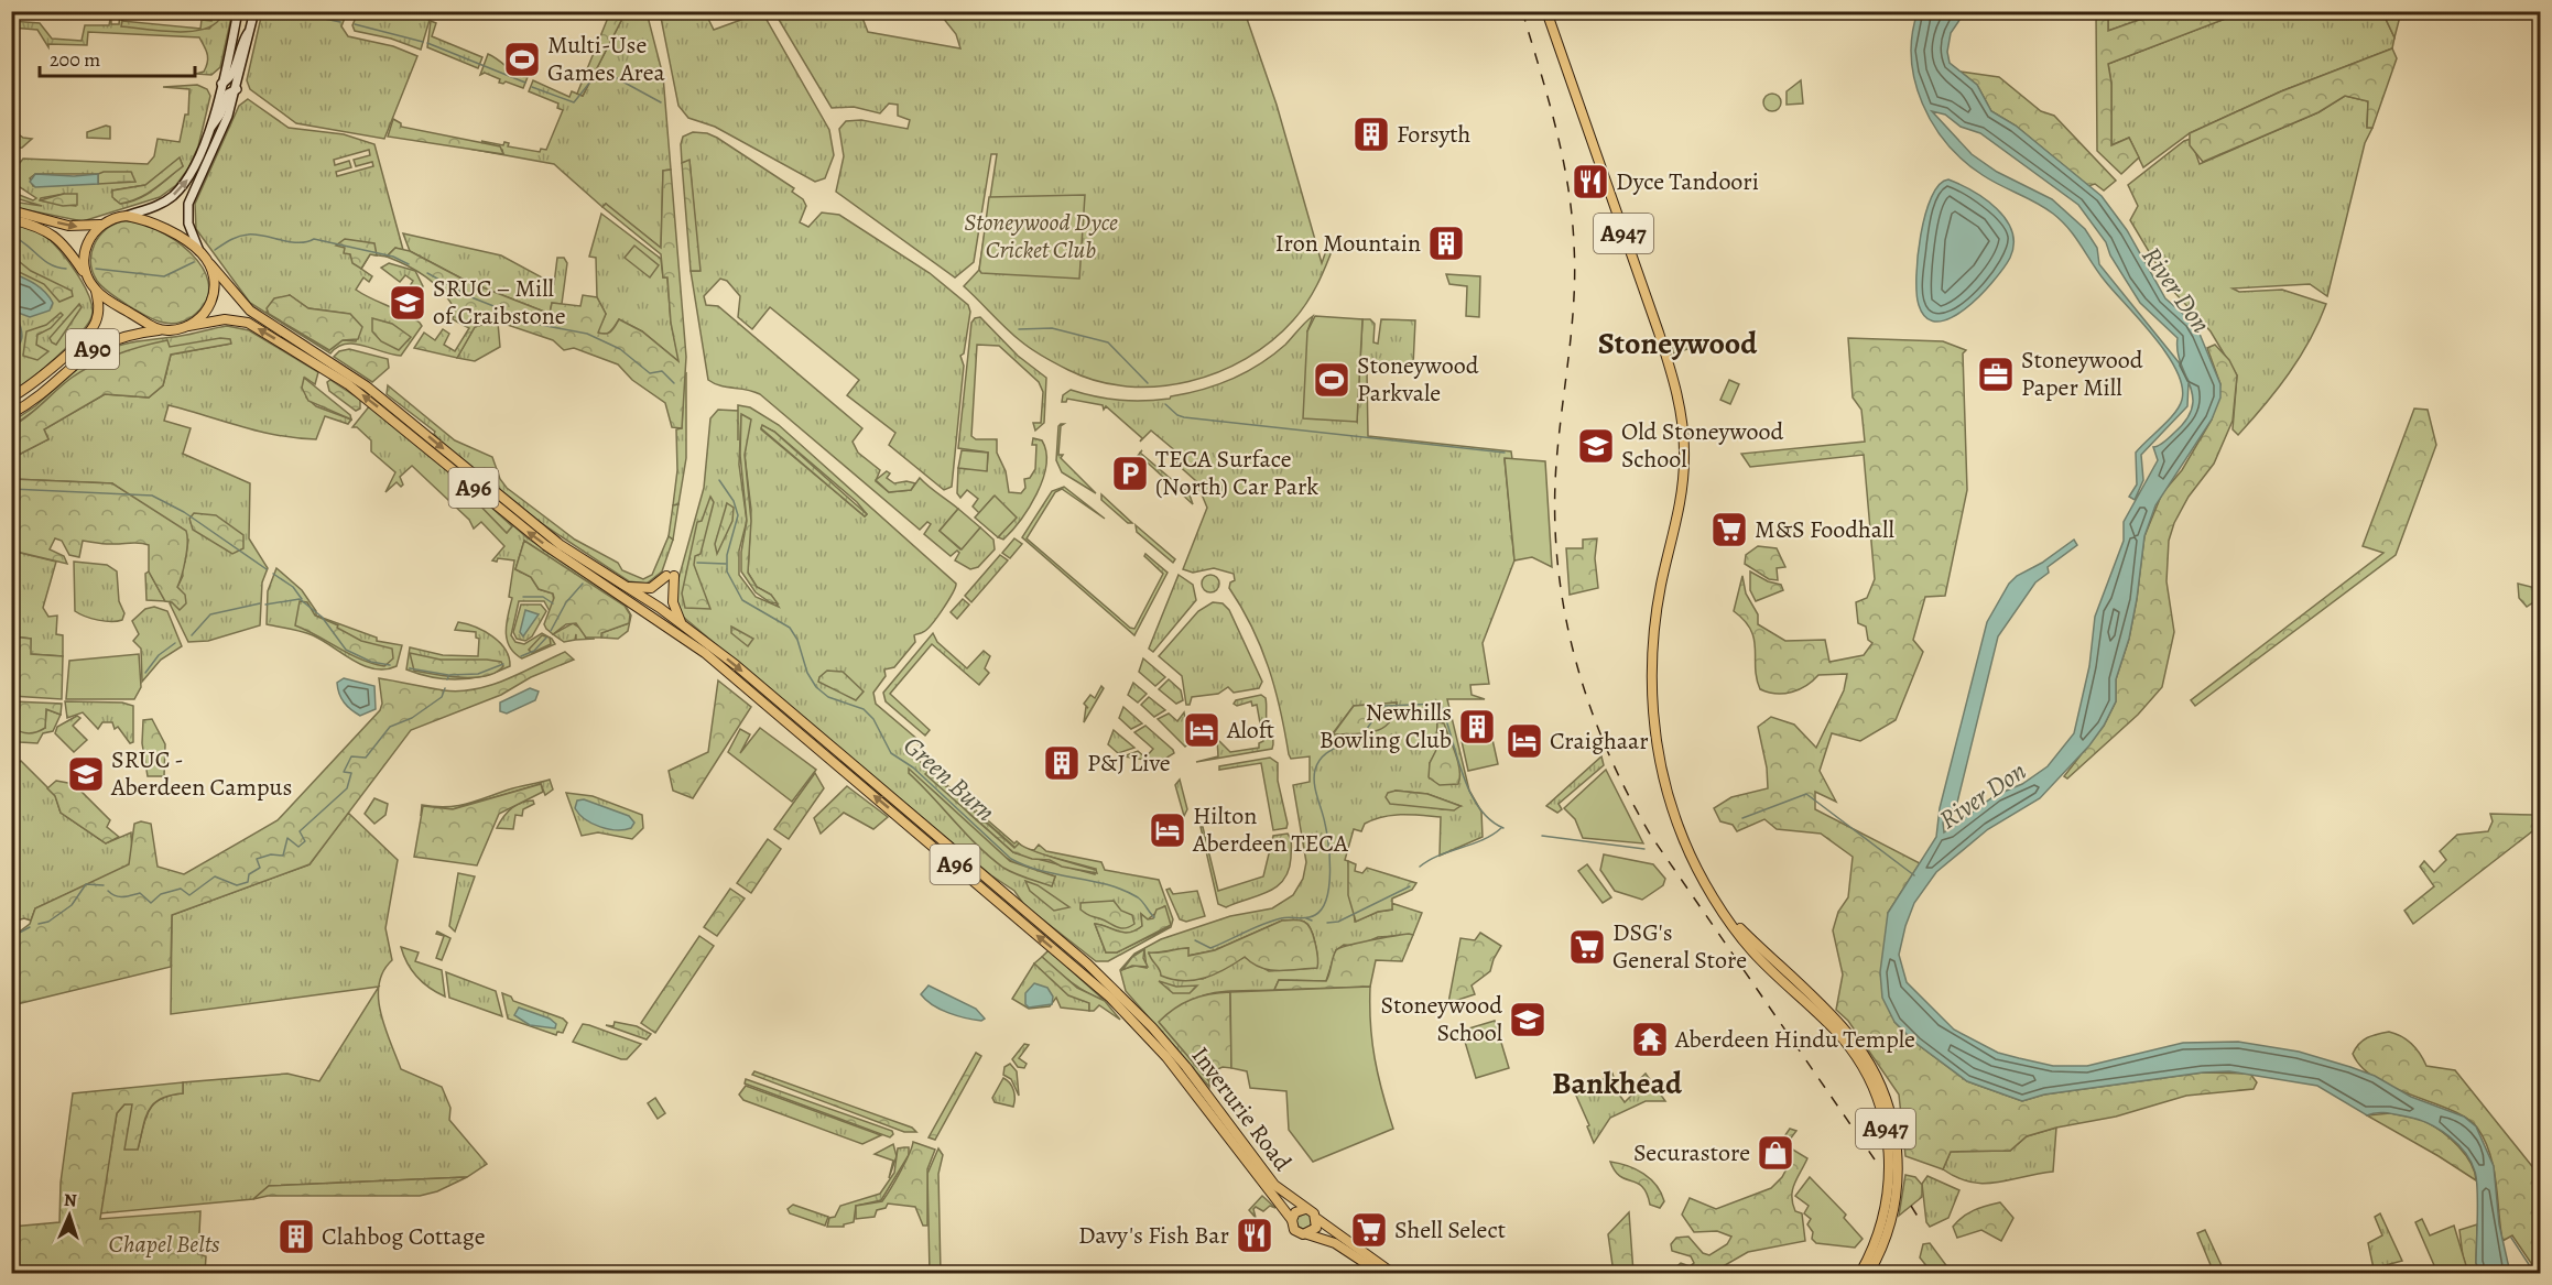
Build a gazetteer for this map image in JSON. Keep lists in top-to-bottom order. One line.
{"streets":{"main road":["A947","A90","A96","Inverurie Road"]},"crossings":[["A90","A96"],["A96","Inverurie Road"]],"districts":["Stoneywood","Bankhead"],"water":["River Don","Green Burn"],"parks":["Stoneywood Dyce Cricket Club","Chapel Belts"],"places":{"sports":["Multi-Use Games Area","Stoneywood Parkvale"],"building":["Forsyth","Iron Mountain","Newhills Bowling Club","P&J Live","Clahbog Cottage"],"restaurant":["Dyce Tandoori","Davy's Fish Bar"],"school or university":["SRUC – Mill of Craibstone","Old Stoneywood School","SRUC - Aberdeen Campus","Stoneywood School"],"office":["Stoneywood Paper Mill"],"parking":["TECA Surface (North) Car Park"],"supermarket":["M&S Foodhall","DSG's General Store","Shell Select"],"hotel":["Aloft","Craighaar","Hilton Aberdeen TECA"],"temple":["Aberdeen Hindu Temple"],"shop":["Securastore"]},"scale_bar":"200 m","north":"top"}
